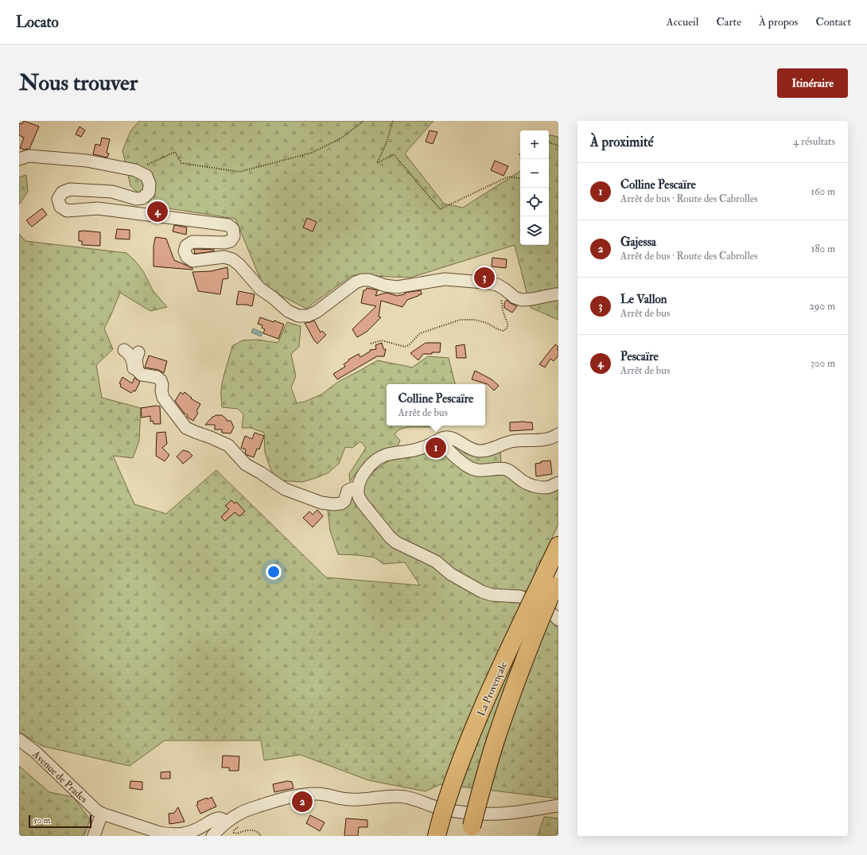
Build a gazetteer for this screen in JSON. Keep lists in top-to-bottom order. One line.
{"streets":{"highway":["La Provençale"],"street":["Avenue de Prades"]},"scale_bar":"50 m","page":{"header":"Locato","nav":["Accueil","Carte","À propos","Contact"],"buttons":"Itinéraire","title":"Nous trouver","heading":["À proximité","4 résultats"],"map_buttons":["+","−"],"list":[{"mark":"1","name":"Colline Pescaïre","note":"Arrêt de bus · Route des Cabrolles","value":"160 m"},{"mark":"2","name":"Gajessa","note":"Arrêt de bus · Route des Cabrolles","value":"180 m"},{"mark":"3","name":"Le Vallon","note":"Arrêt de bus","value":"290 m"},{"mark":"4","name":"Pescaïre","note":"Arrêt de bus","value":"300 m"}],"pins":["4","3","1","2"],"popup":["Colline Pescaïre","Arrêt de bus"],"scale":"50 m"}}
